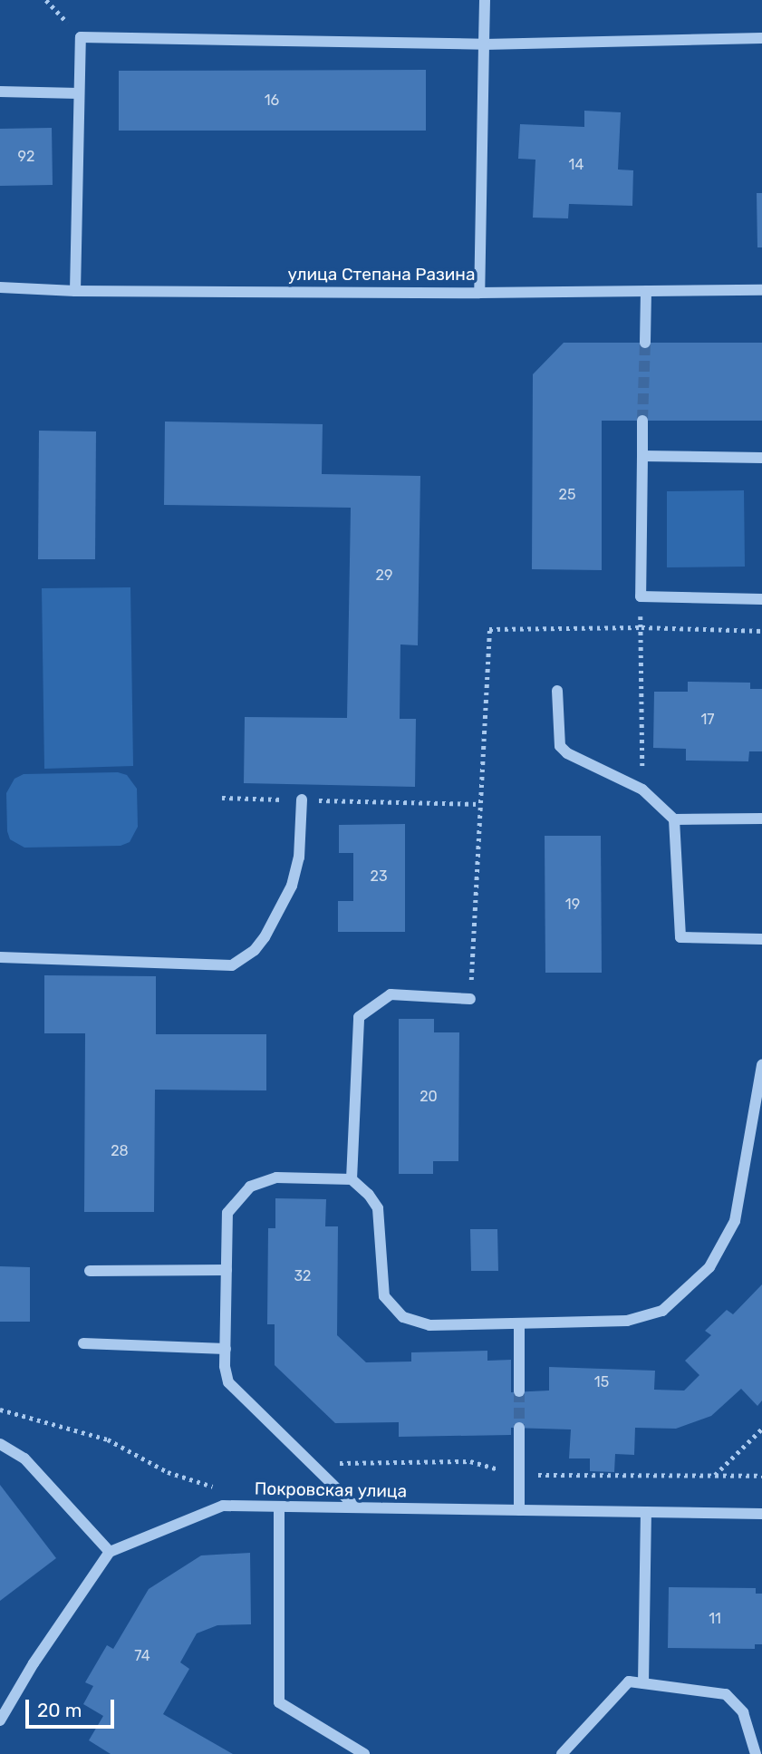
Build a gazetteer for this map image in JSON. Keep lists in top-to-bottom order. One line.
{"streets":{"street":["улица Степана Разина","Покровская улица"]},"house_numbers":["16","92","14","25","29","17","23","19","20","28","32","15","11","74"],"scale_bar":"20 m"}
